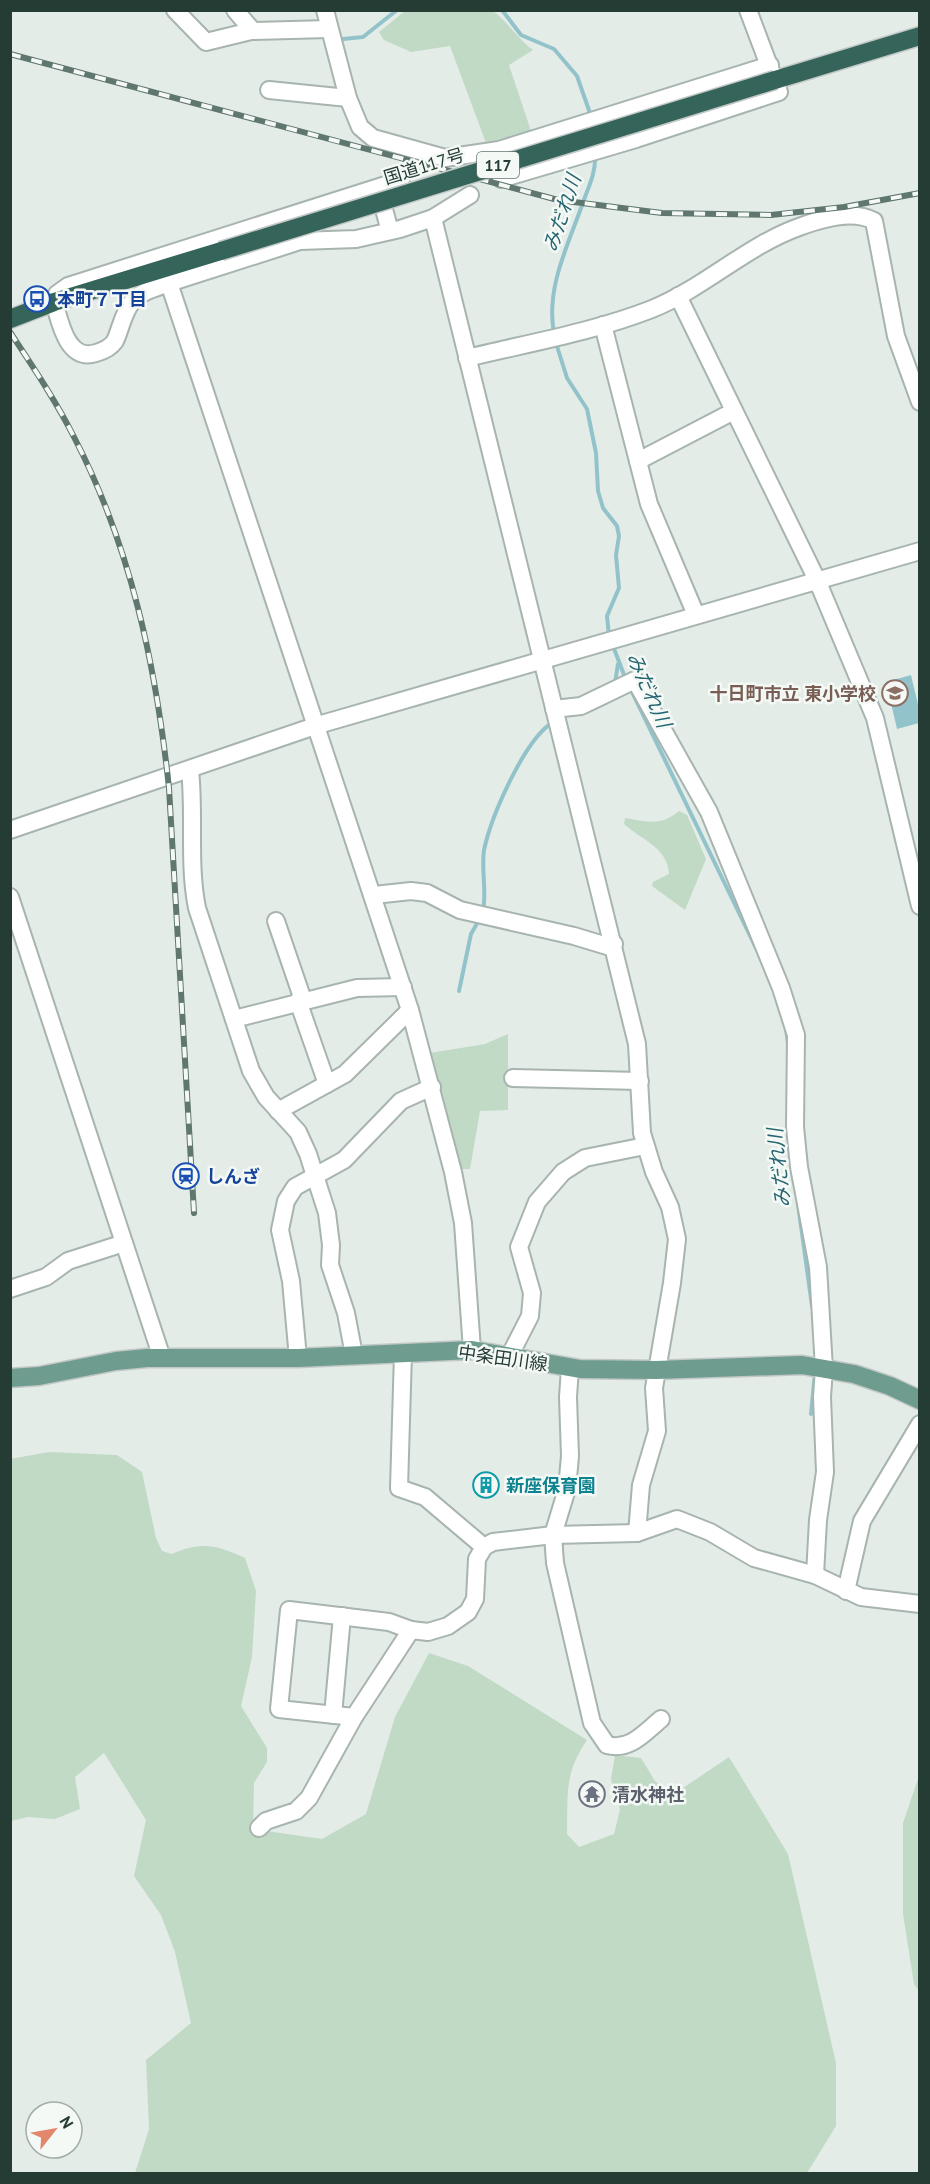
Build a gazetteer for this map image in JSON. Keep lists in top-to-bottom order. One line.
{"streets":{"highway":["117","国道117号"],"main road":["中条田川線"]},"water":["みだれ川"],"places":{"bus stop":["本町７丁目"],"school or university":["十日町市立 東小学校"],"station":["しんざ"],"building":["新座保育園"],"temple":["清水神社"]},"north":"top right"}
